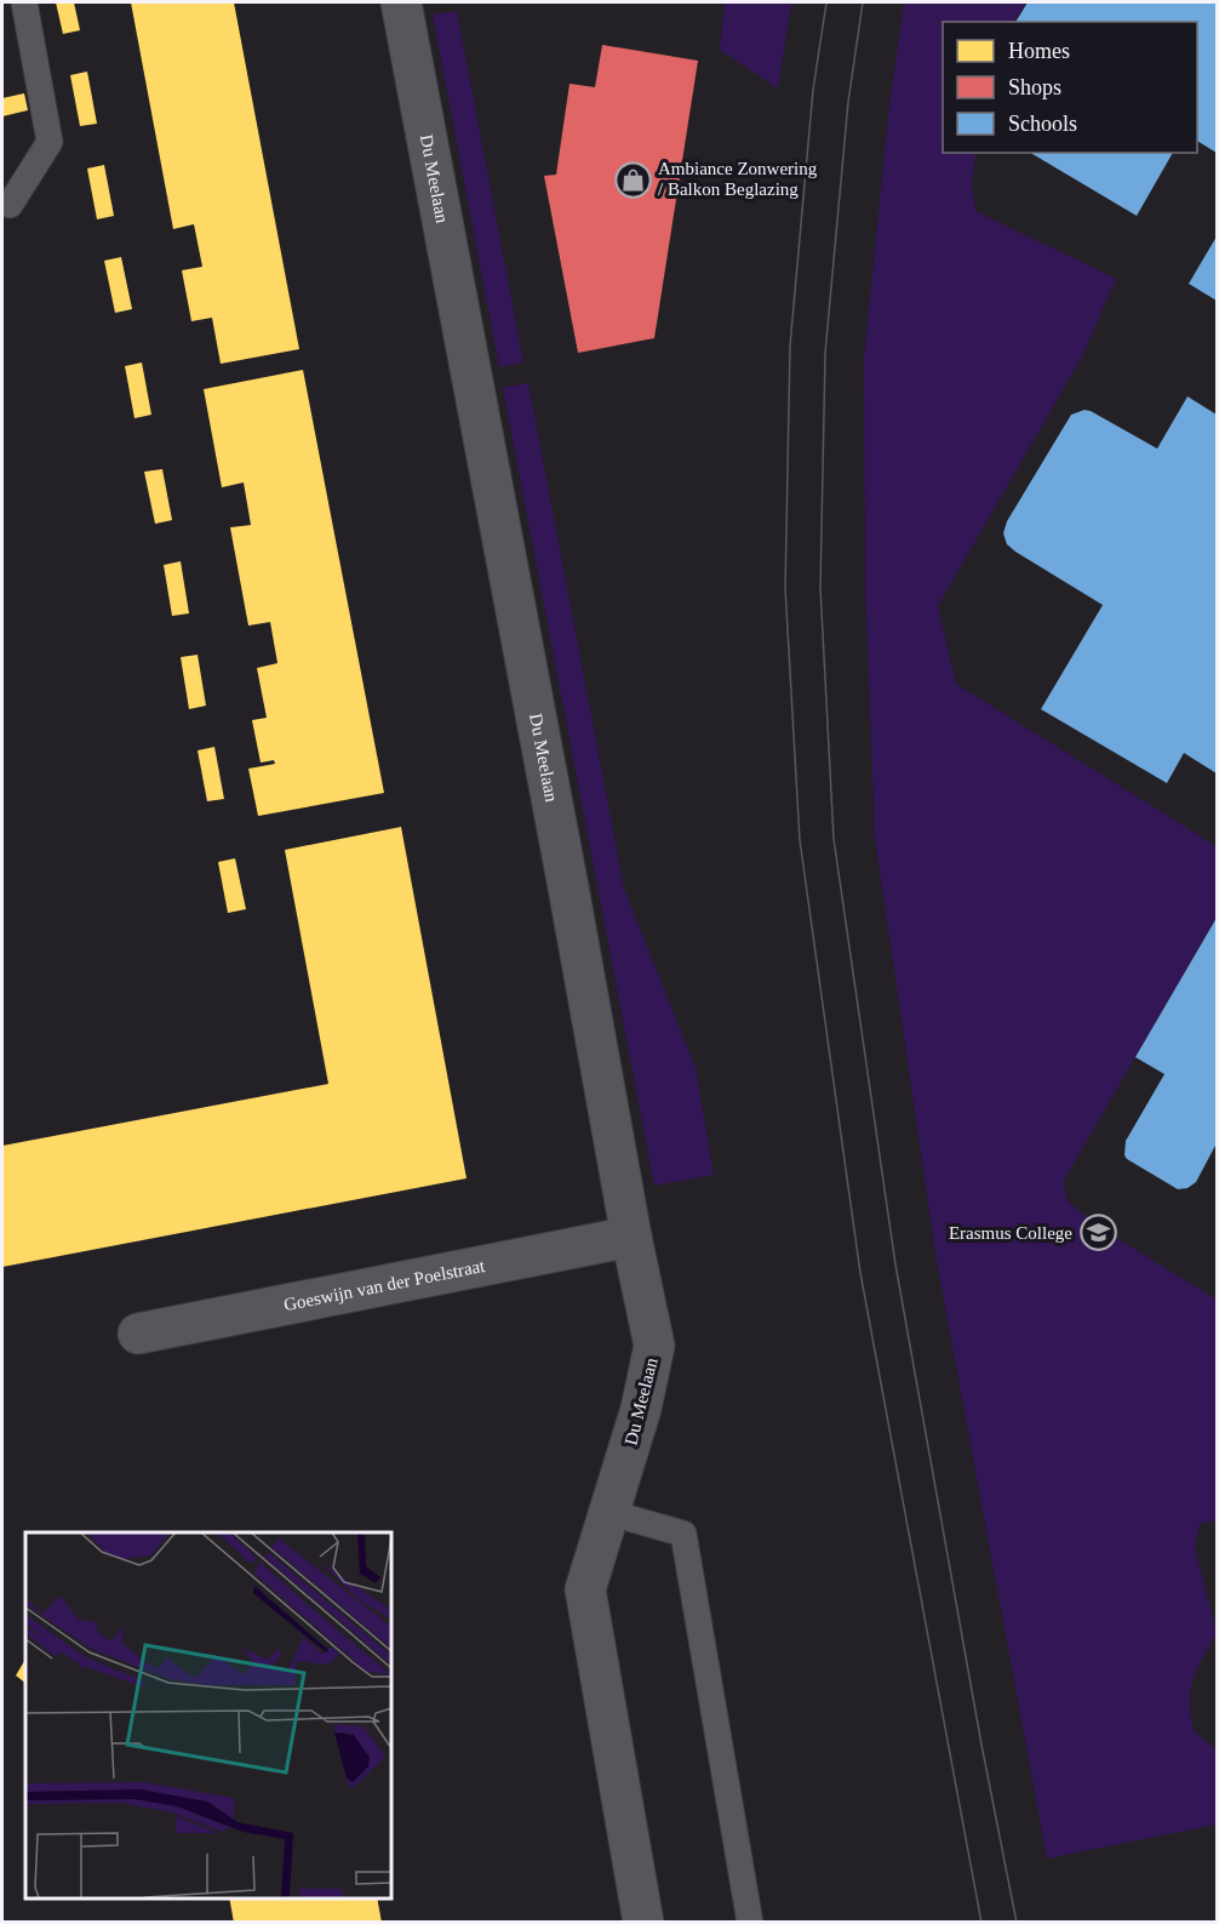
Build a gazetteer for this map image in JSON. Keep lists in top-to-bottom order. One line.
{"streets":{"street":["Du Meelaan","Goeswijn van der Poelstraat"]},"crossings":[["Du Meelaan","Goeswijn van der Poelstraat"]],"places":{"shop":["Ambiance Zonwering / Balkon Beglazing"],"school or university":["Erasmus College"]},"legend":["Homes","Shops","Schools"]}
